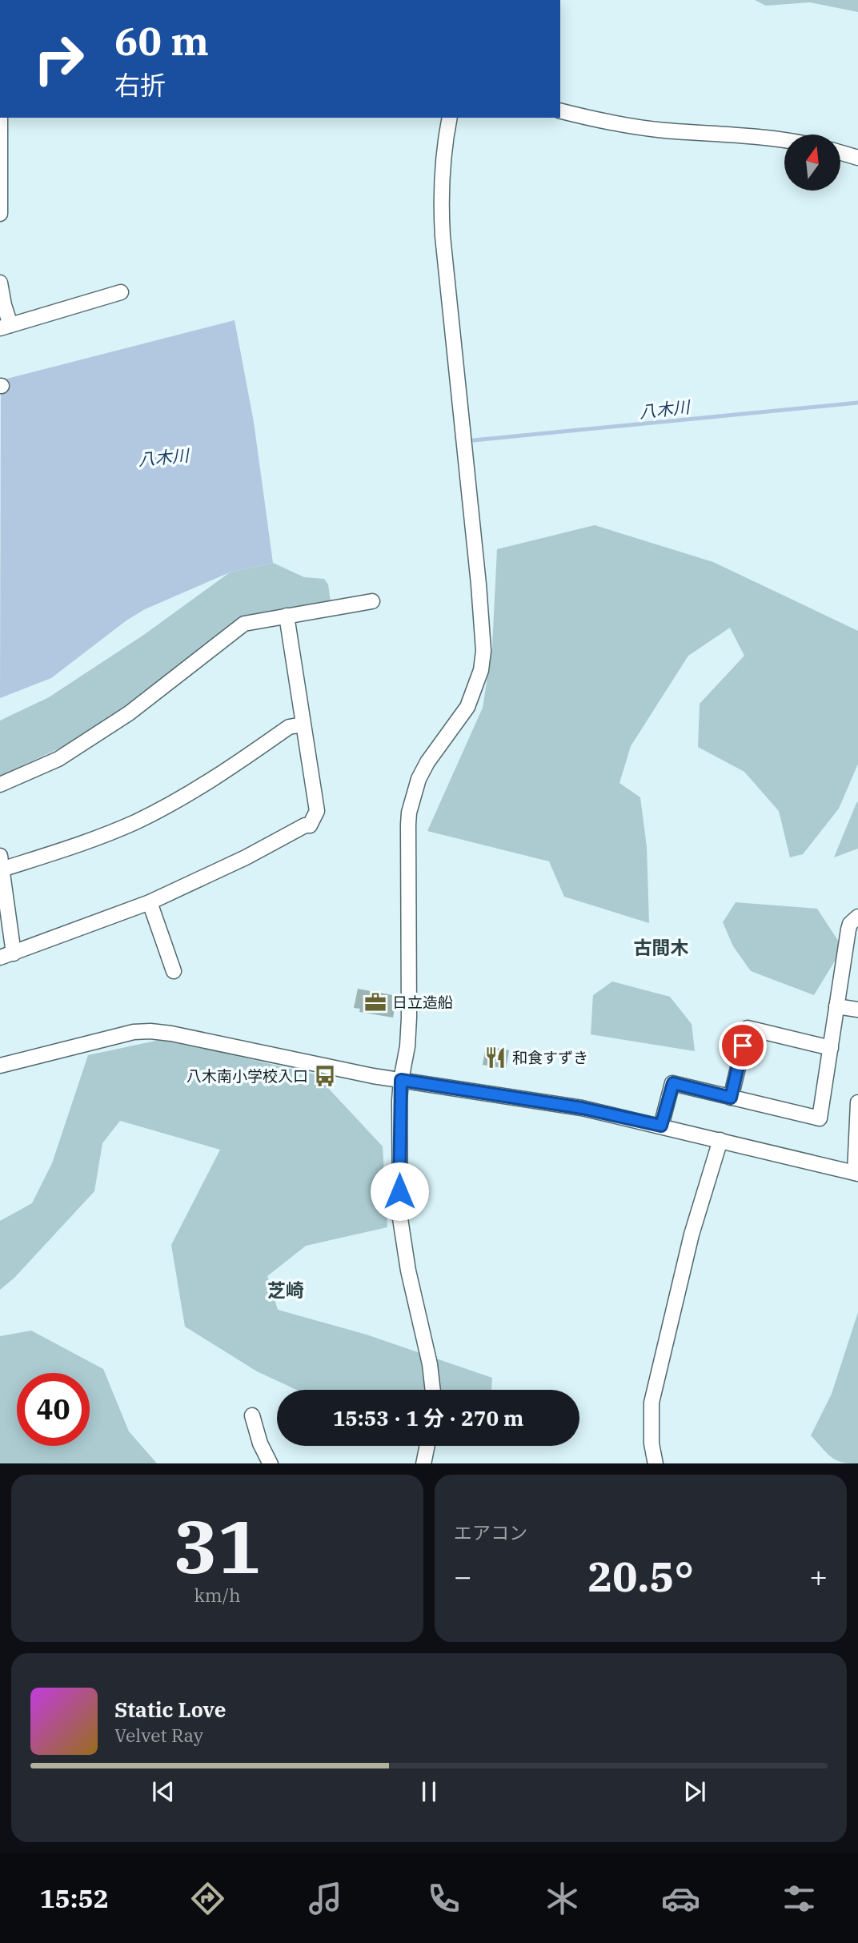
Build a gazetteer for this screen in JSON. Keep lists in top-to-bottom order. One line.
{"districts":["古間木","芝崎"],"water":["八木川"],"places":{"office":["日立造船"],"restaurant":["和食すずき"],"bus stop":["八木南小学校入口"]},"north":"top","page":{"turn":["60 m","右折"],"limit":"40","trip":"15:53 · 1 分 · 270 m","tile":[["31","km/h"],"エアコン"],"heat":["−","20.5°","+"],"song":["Static Love","Velvet Ray"],"tabs":"15:52"}}
